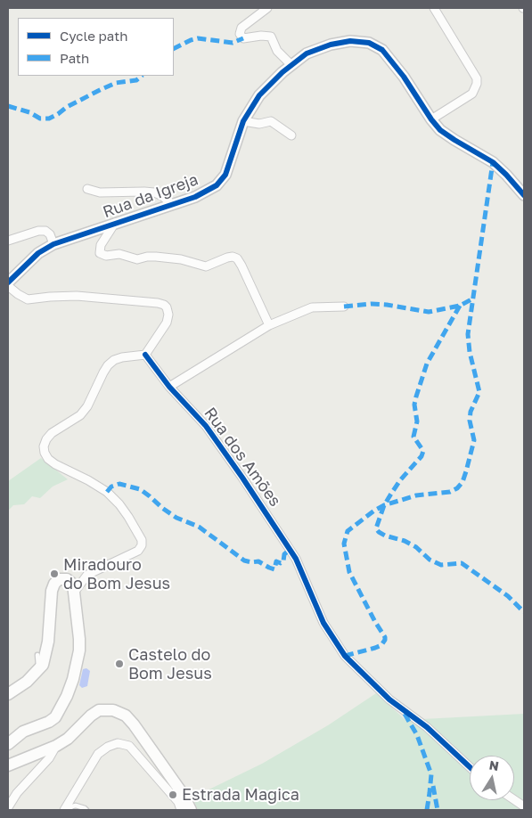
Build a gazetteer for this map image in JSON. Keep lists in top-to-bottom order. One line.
{"streets":{"street":["Rua da Igreja","Rua dos Amões"]},"places":["Miradouro do Bom Jesus","Castelo do Bom Jesus","Estrada Magica"],"legend":["Cycle path","Path"],"north":"top"}
